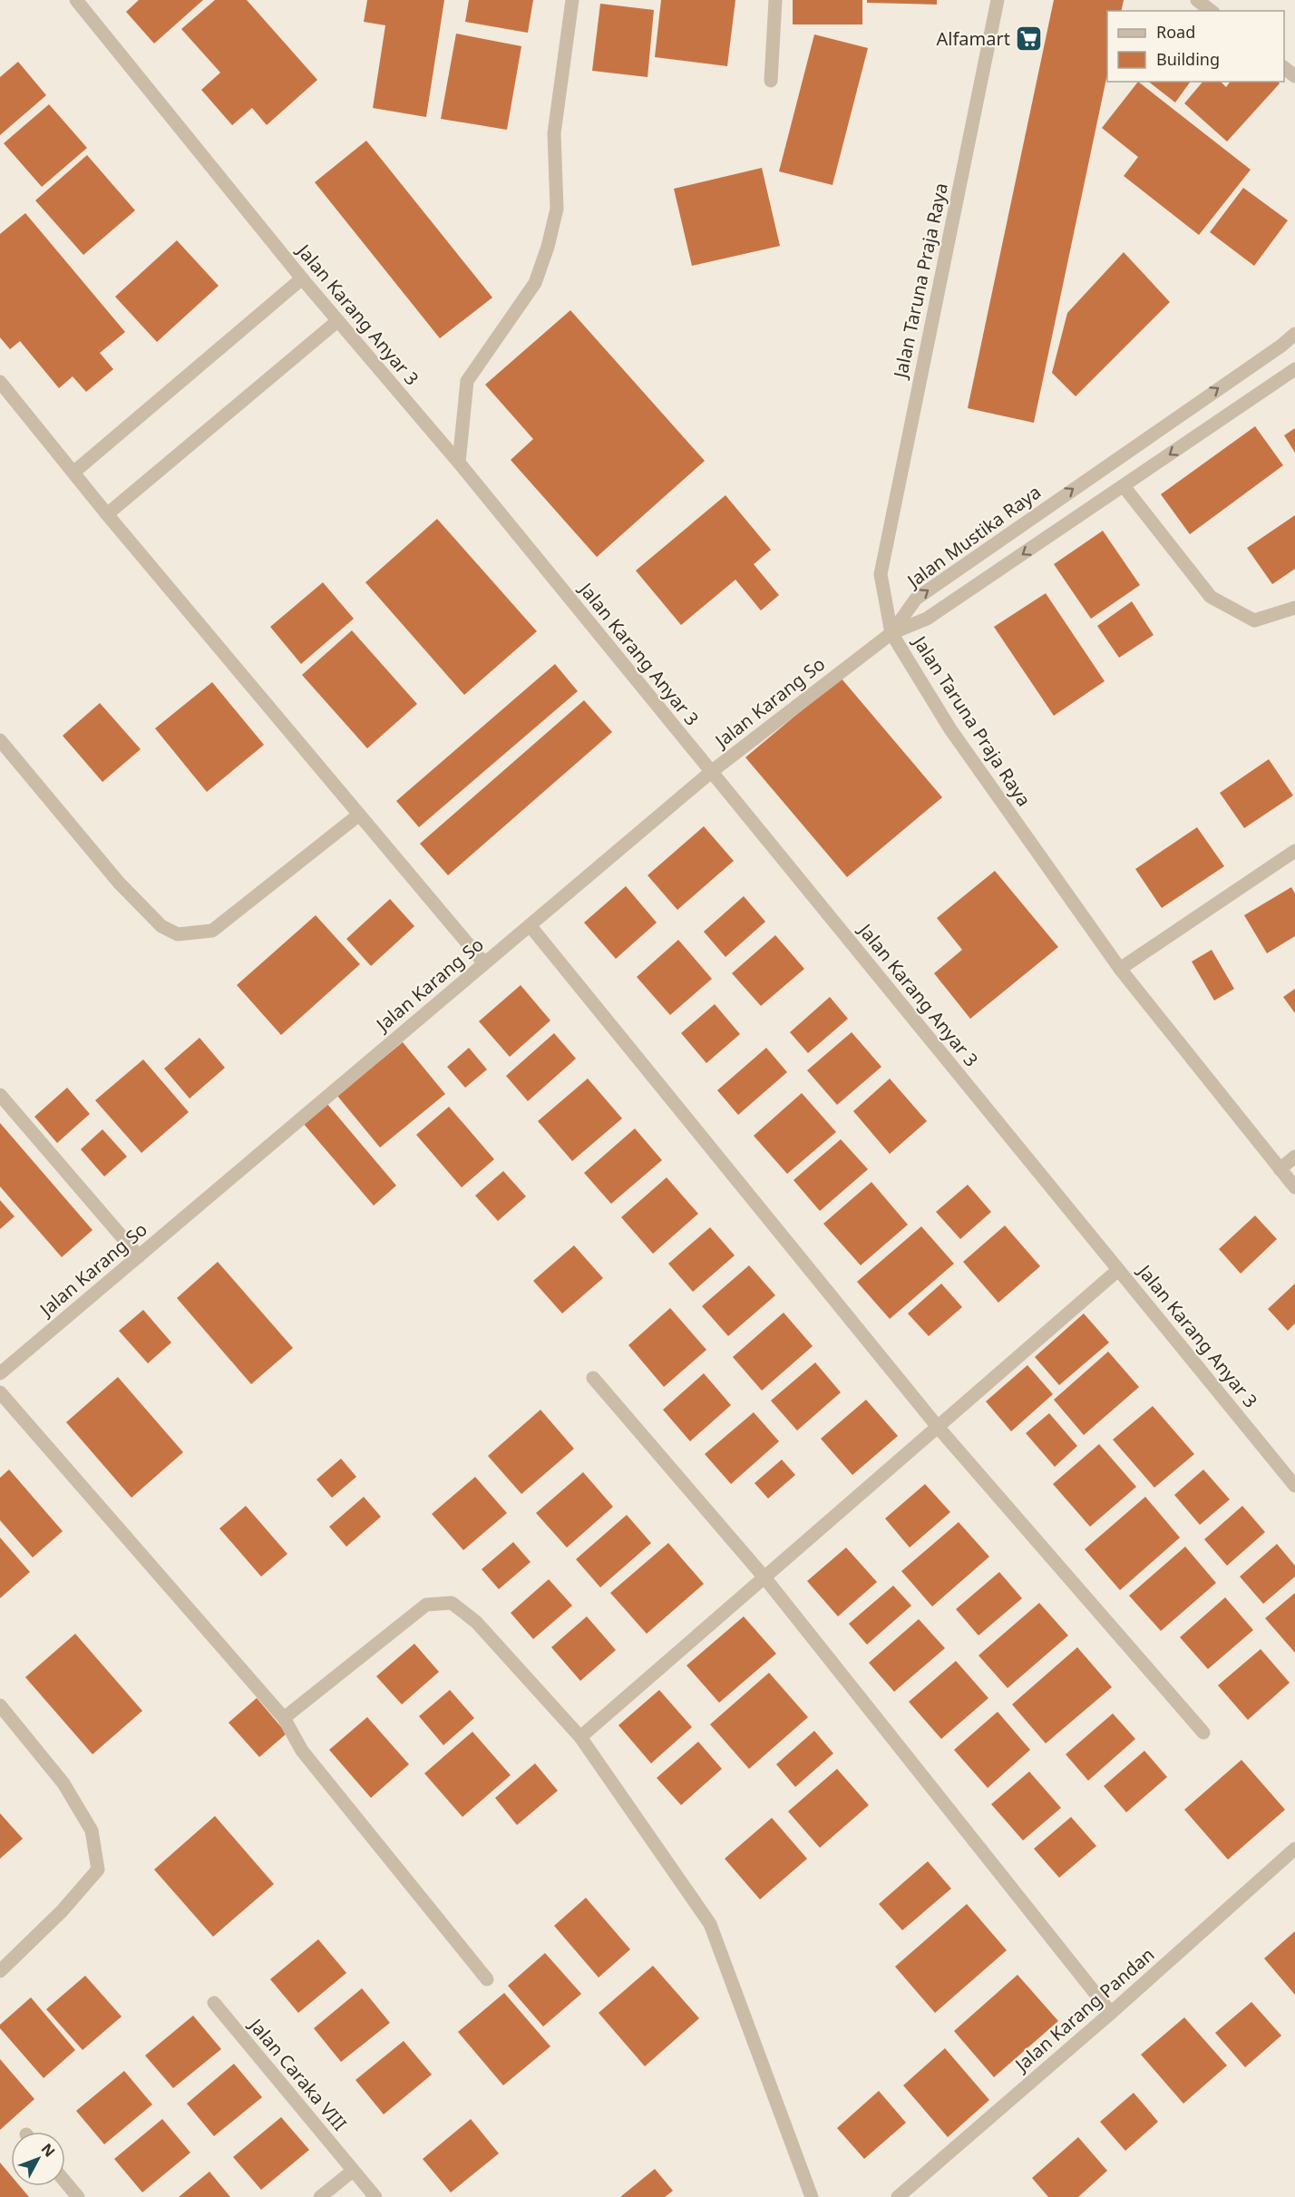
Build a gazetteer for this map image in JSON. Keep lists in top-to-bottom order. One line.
{"streets":{"street":["Jalan Taruna Praja Raya","Jalan Karang Anyar 3","Jalan Mustika Raya","Jalan Karang So","Jalan Karang Pandan","Jalan Caraka VIII"]},"crossings":[["Jalan Taruna Praja Raya","Jalan Mustika Raya"],["Jalan Taruna Praja Raya","Jalan Karang So"],["Jalan Karang Anyar 3","Jalan Karang So"],["Jalan Mustika Raya","Jalan Karang So"]],"places":{"supermarket":["Alfamart"]},"legend":["Road","Building"],"north":"top right"}
